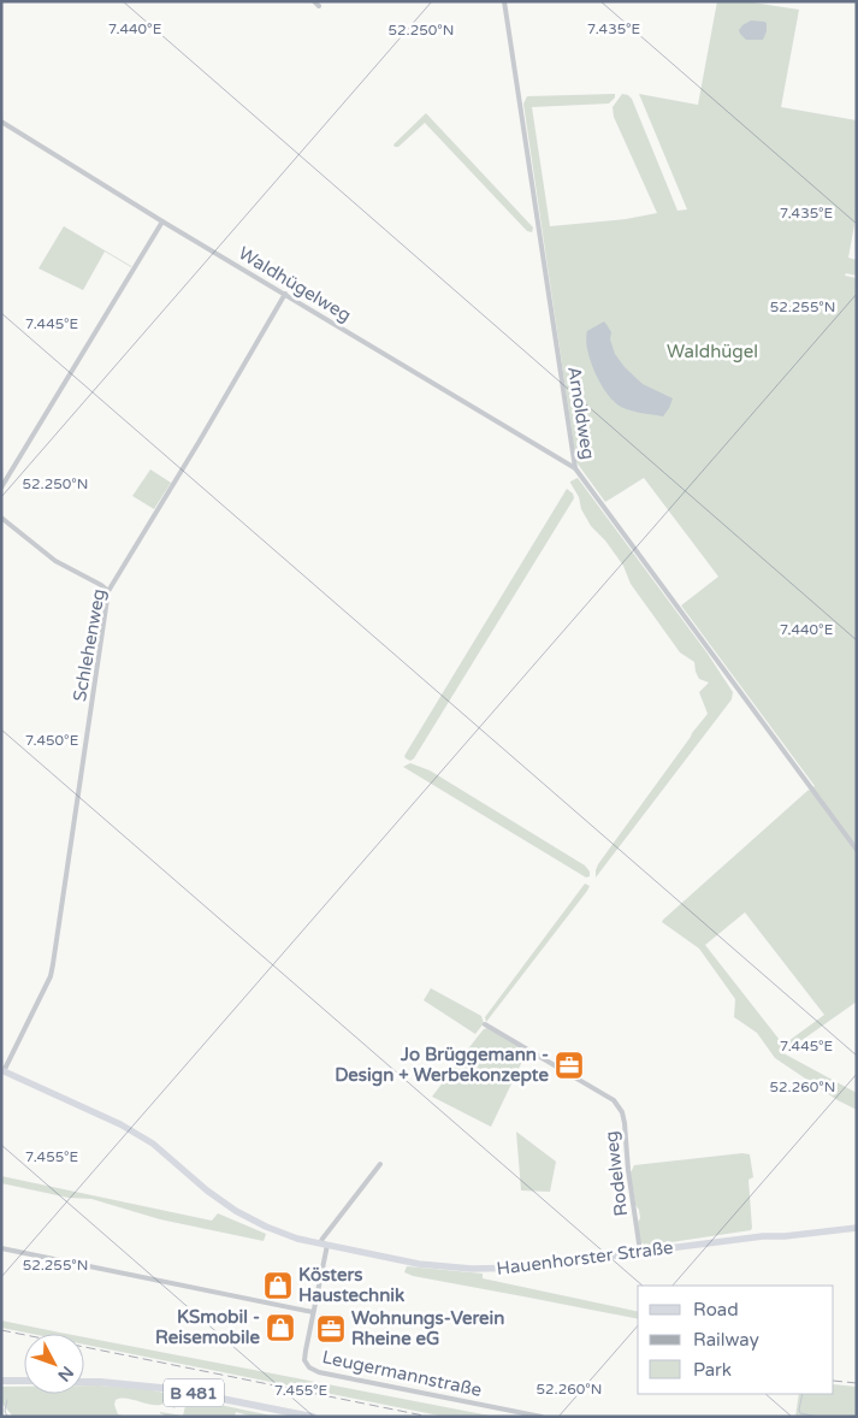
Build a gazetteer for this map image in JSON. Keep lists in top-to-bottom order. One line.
{"streets":{"main road":["B 481"],"street":["Waldhügelweg","Arnoldweg","Schlehenweg","Rodelweg","Hauenhorster Straße","Leugermannstraße"]},"crossings":[["Waldhügelweg","Arnoldweg"],["Waldhügelweg","Schlehenweg"],["Schlehenweg","Hauenhorster Straße"],["Rodelweg","Hauenhorster Straße"],["Hauenhorster Straße","Leugermannstraße"]],"parks":["Waldhügel"],"places":{"office":["Jo Brüggemann - Design + Werbekonzepte","Wohnungs-Verein Rheine eG"],"shop":["Kösters Haustechnik","KSmobil - Reisemobile"]},"legend":["Road","Railway","Park"],"north":"bottom right","coordinates":["7.440°E","7.435°E","52.250°N","52.255°N","7.445°E","7.450°E","52.260°N","7.455°E"]}
